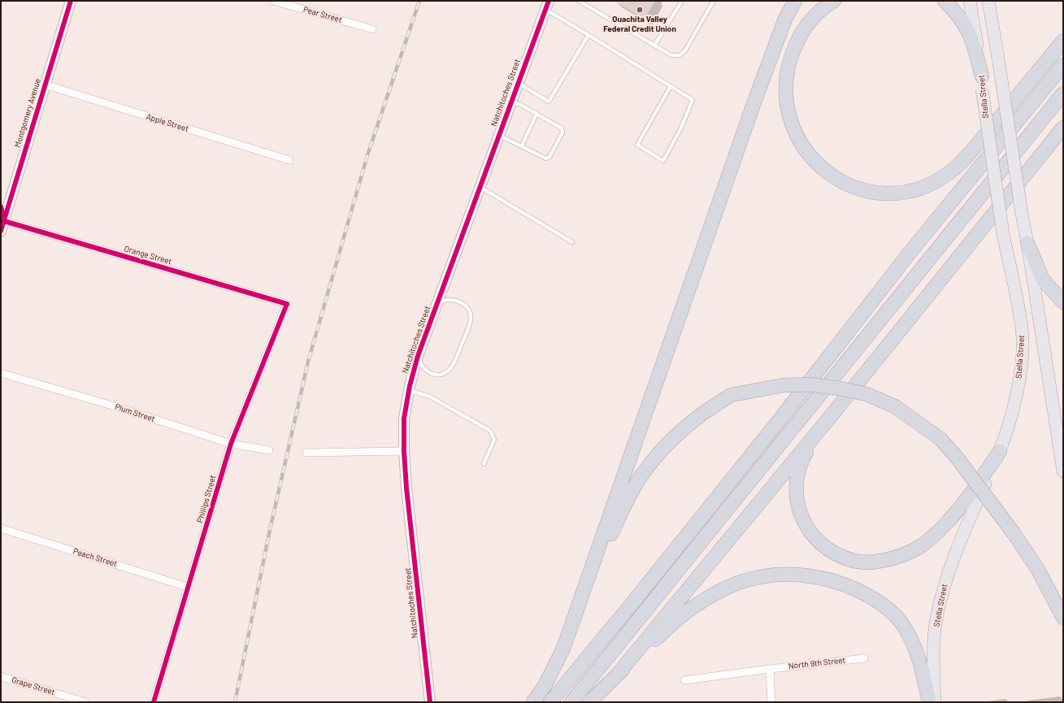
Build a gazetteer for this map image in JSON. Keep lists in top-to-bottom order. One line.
{"streets":{"main road":["Stella Street"],"street":["Pear Street","Natchitoches Street","Montgomery Avenue","Apple Street","Orange Street","Plum Street","Phillips Street","Peach Street","North 9th Street","Grape Street"]},"crossings":[["Montgomery Avenue","Apple Street"],["Montgomery Avenue","Orange Street"],["Orange Street","Phillips Street"],["Plum Street","Phillips Street"],["Phillips Street","Peach Street"]],"places":["Ouachita Valley Federal Credit Union"]}
